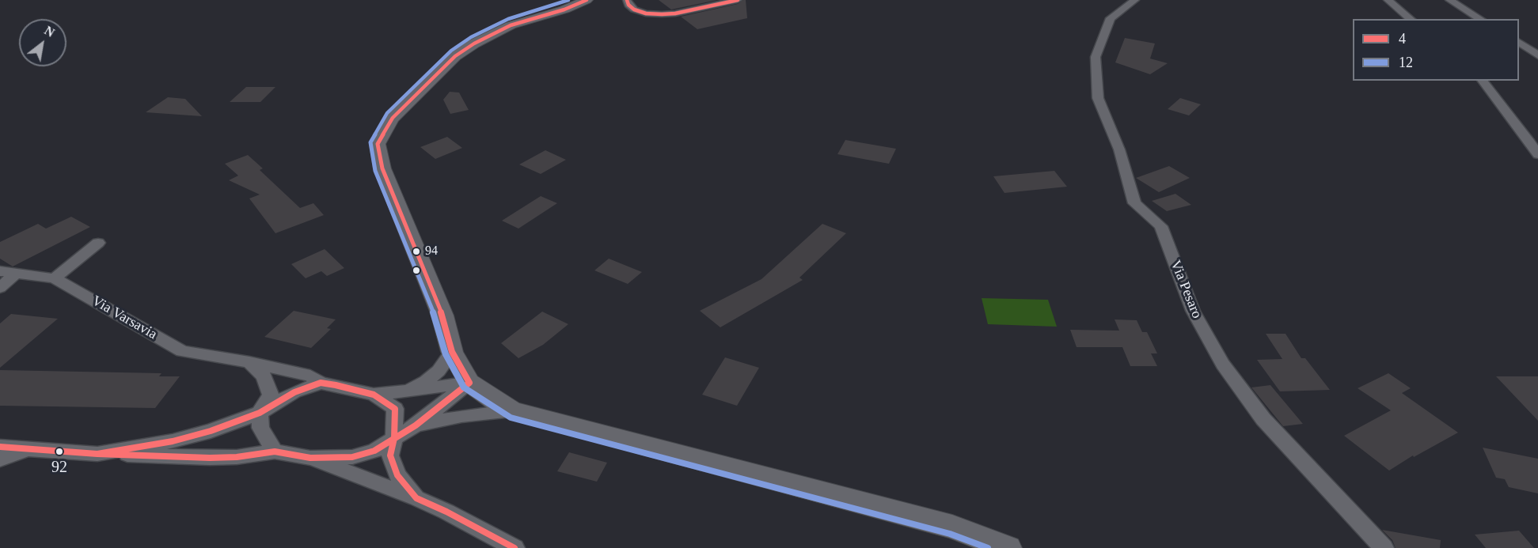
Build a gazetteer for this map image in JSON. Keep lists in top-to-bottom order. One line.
{"streets":{"street":["Via Pesaro","Via Varsavia"]},"places":["94","92"],"lines":["transit line 4","transit line 12"],"legend":["4","12"],"north":"top right"}
